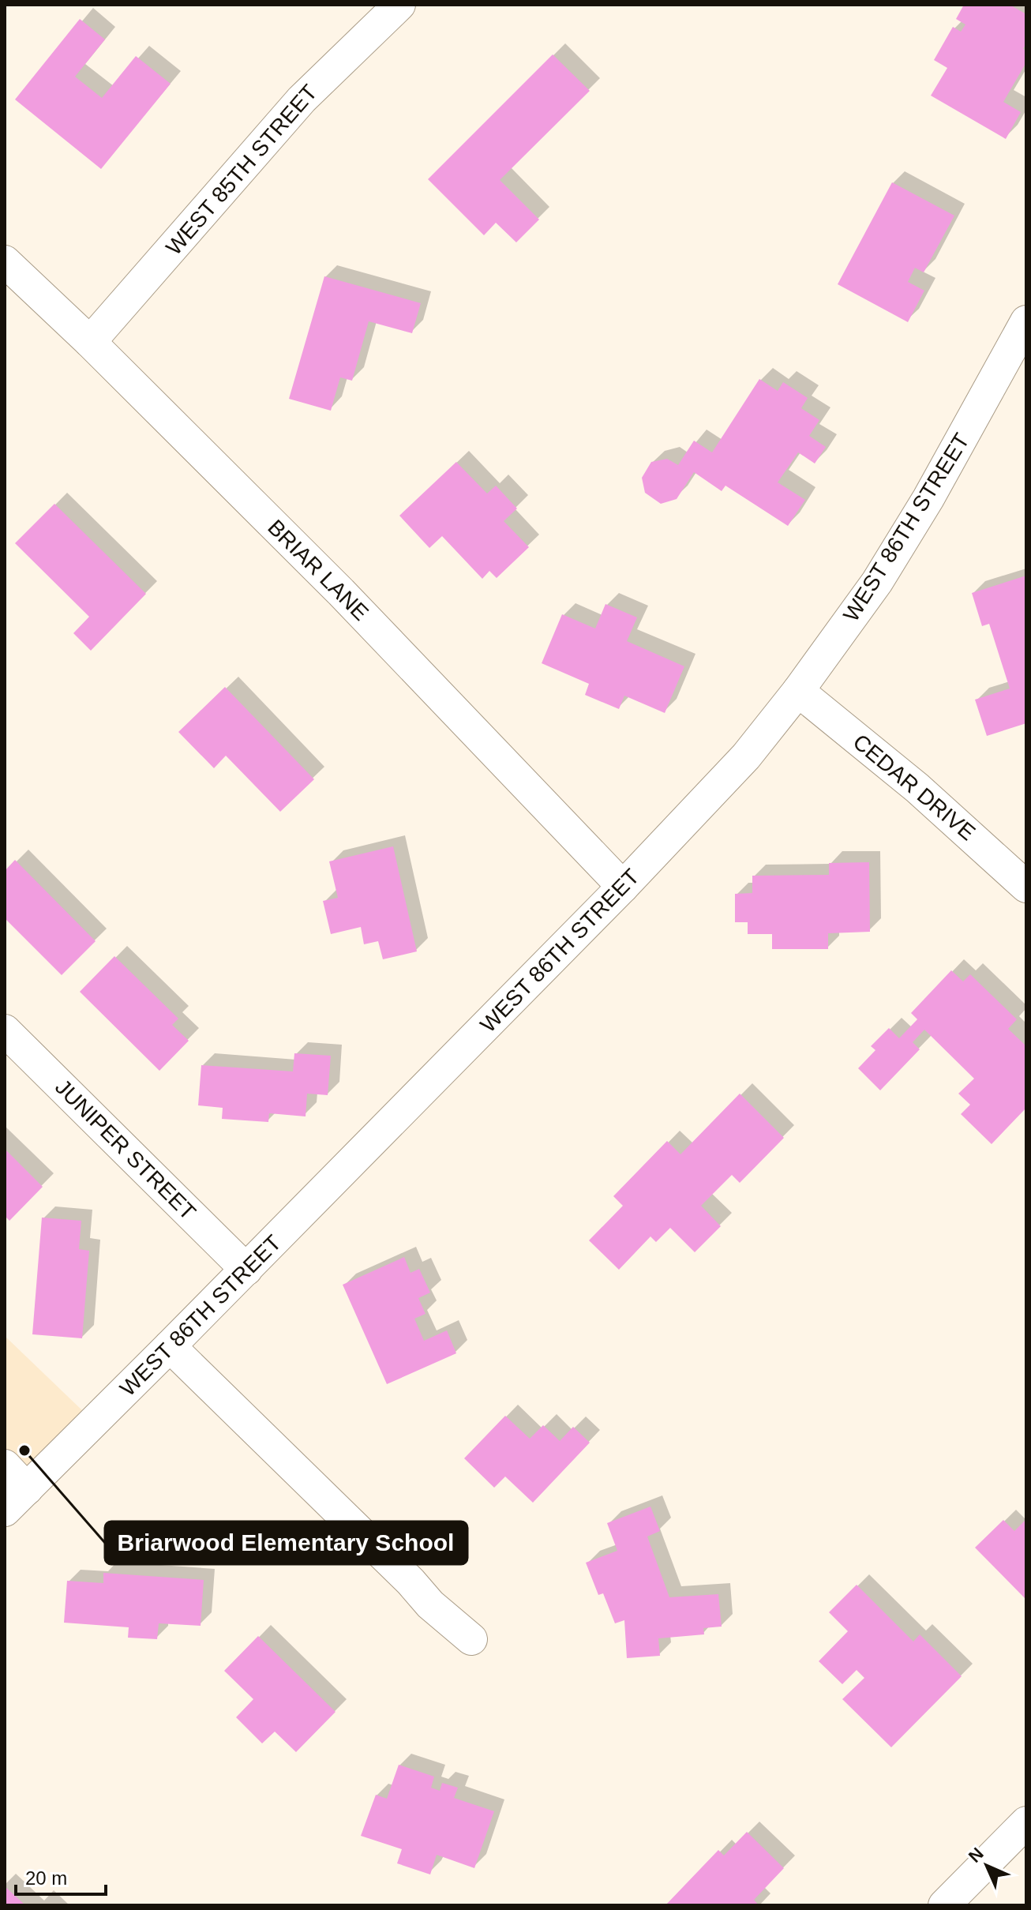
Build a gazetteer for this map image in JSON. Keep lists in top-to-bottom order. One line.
{"streets":{"street":["WEST 85TH STREET","WEST 86TH STREET","BRIAR LANE","CEDAR DRIVE","JUNIPER STREET"]},"crossings":[["WEST 85TH STREET","BRIAR LANE"],["WEST 86TH STREET","BRIAR LANE"],["WEST 86TH STREET","CEDAR DRIVE"],["WEST 86TH STREET","JUNIPER STREET"]],"places":["Briarwood Elementary School"],"scale_bar":"20 m","north":"top left"}
